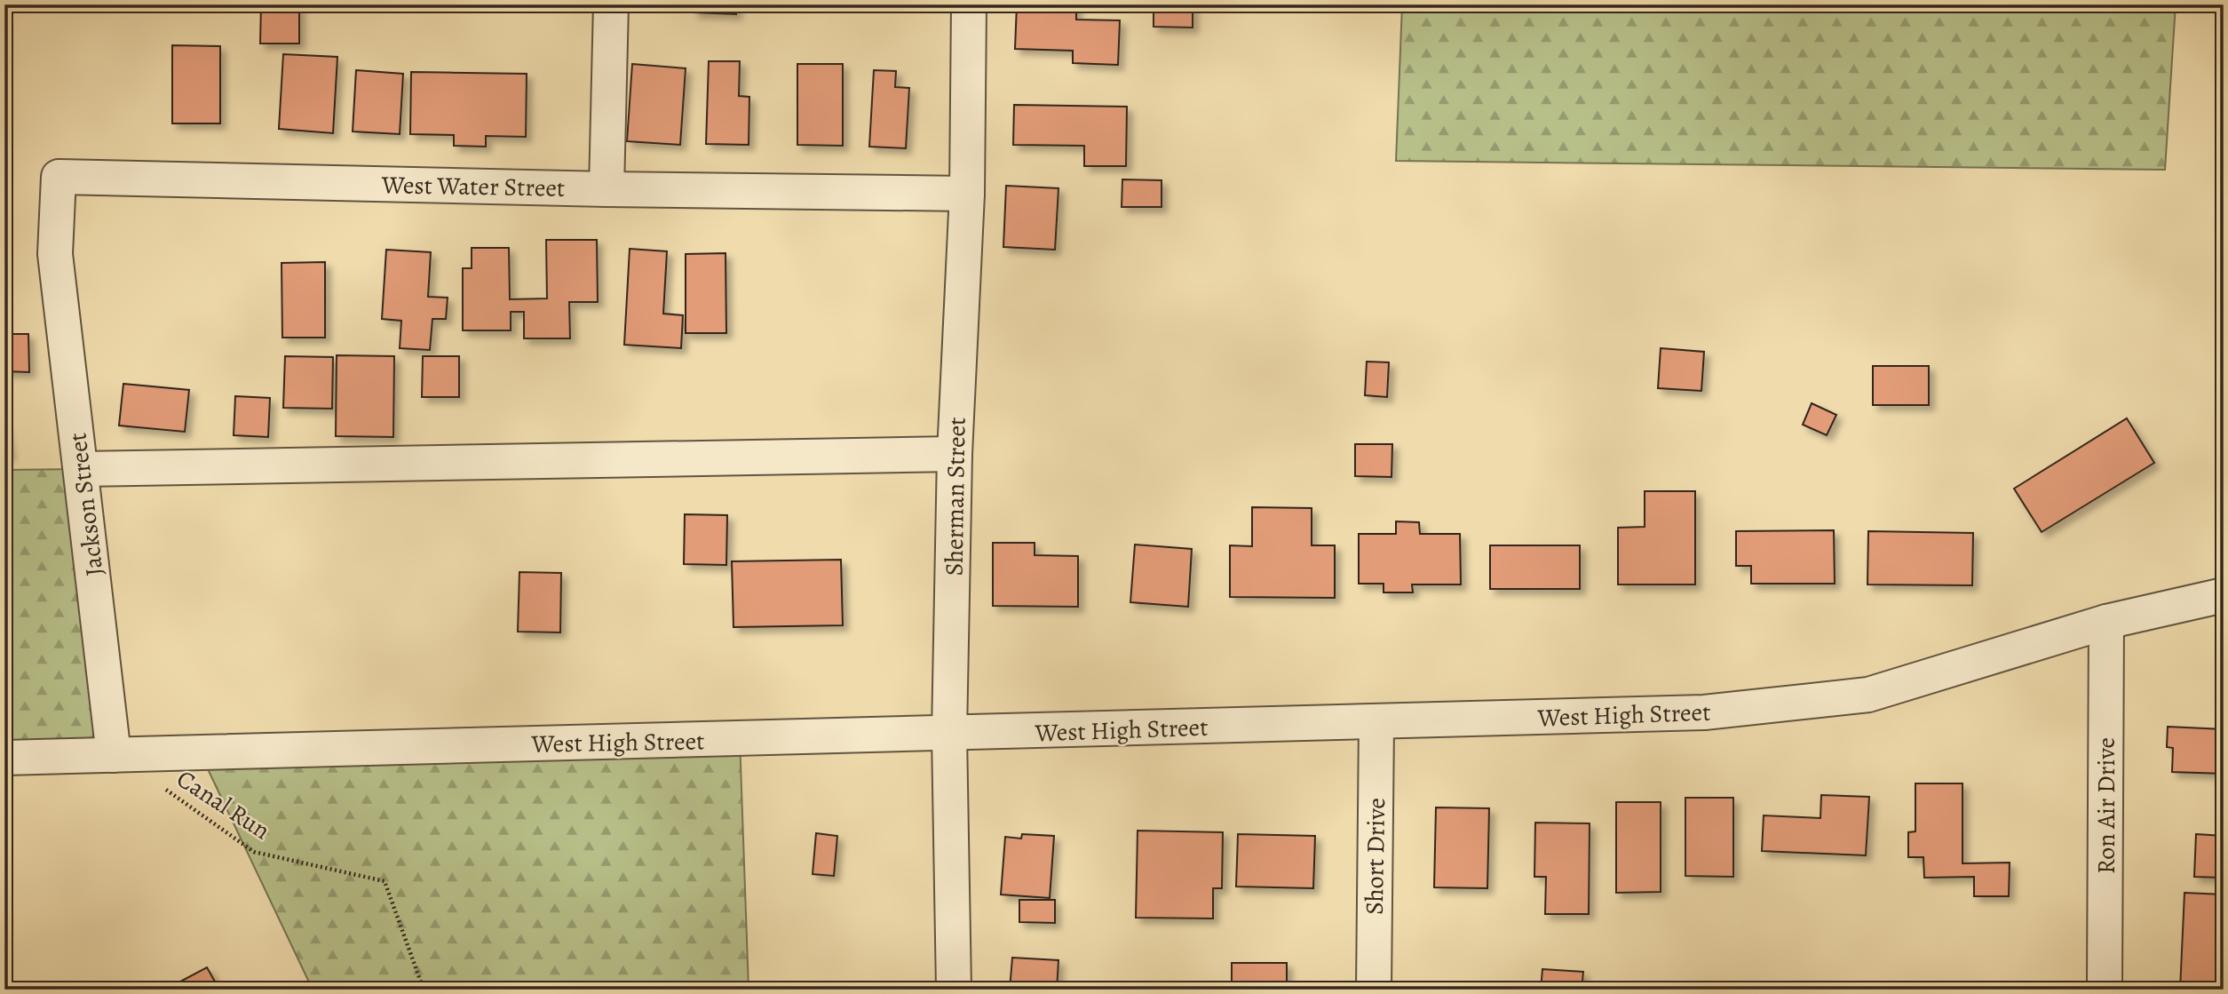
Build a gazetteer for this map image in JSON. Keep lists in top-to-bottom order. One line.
{"streets":{"street":["West Water Street","Sherman Street","Jackson Street","West High Street","Ron Air Drive","Short Drive"],"path":["Canal Run"]},"crossings":[["West Water Street","Sherman Street"],["West Water Street","Jackson Street"],["Sherman Street","West High Street"],["Jackson Street","West High Street"],["West High Street","Ron Air Drive"],["West High Street","Short Drive"]]}
